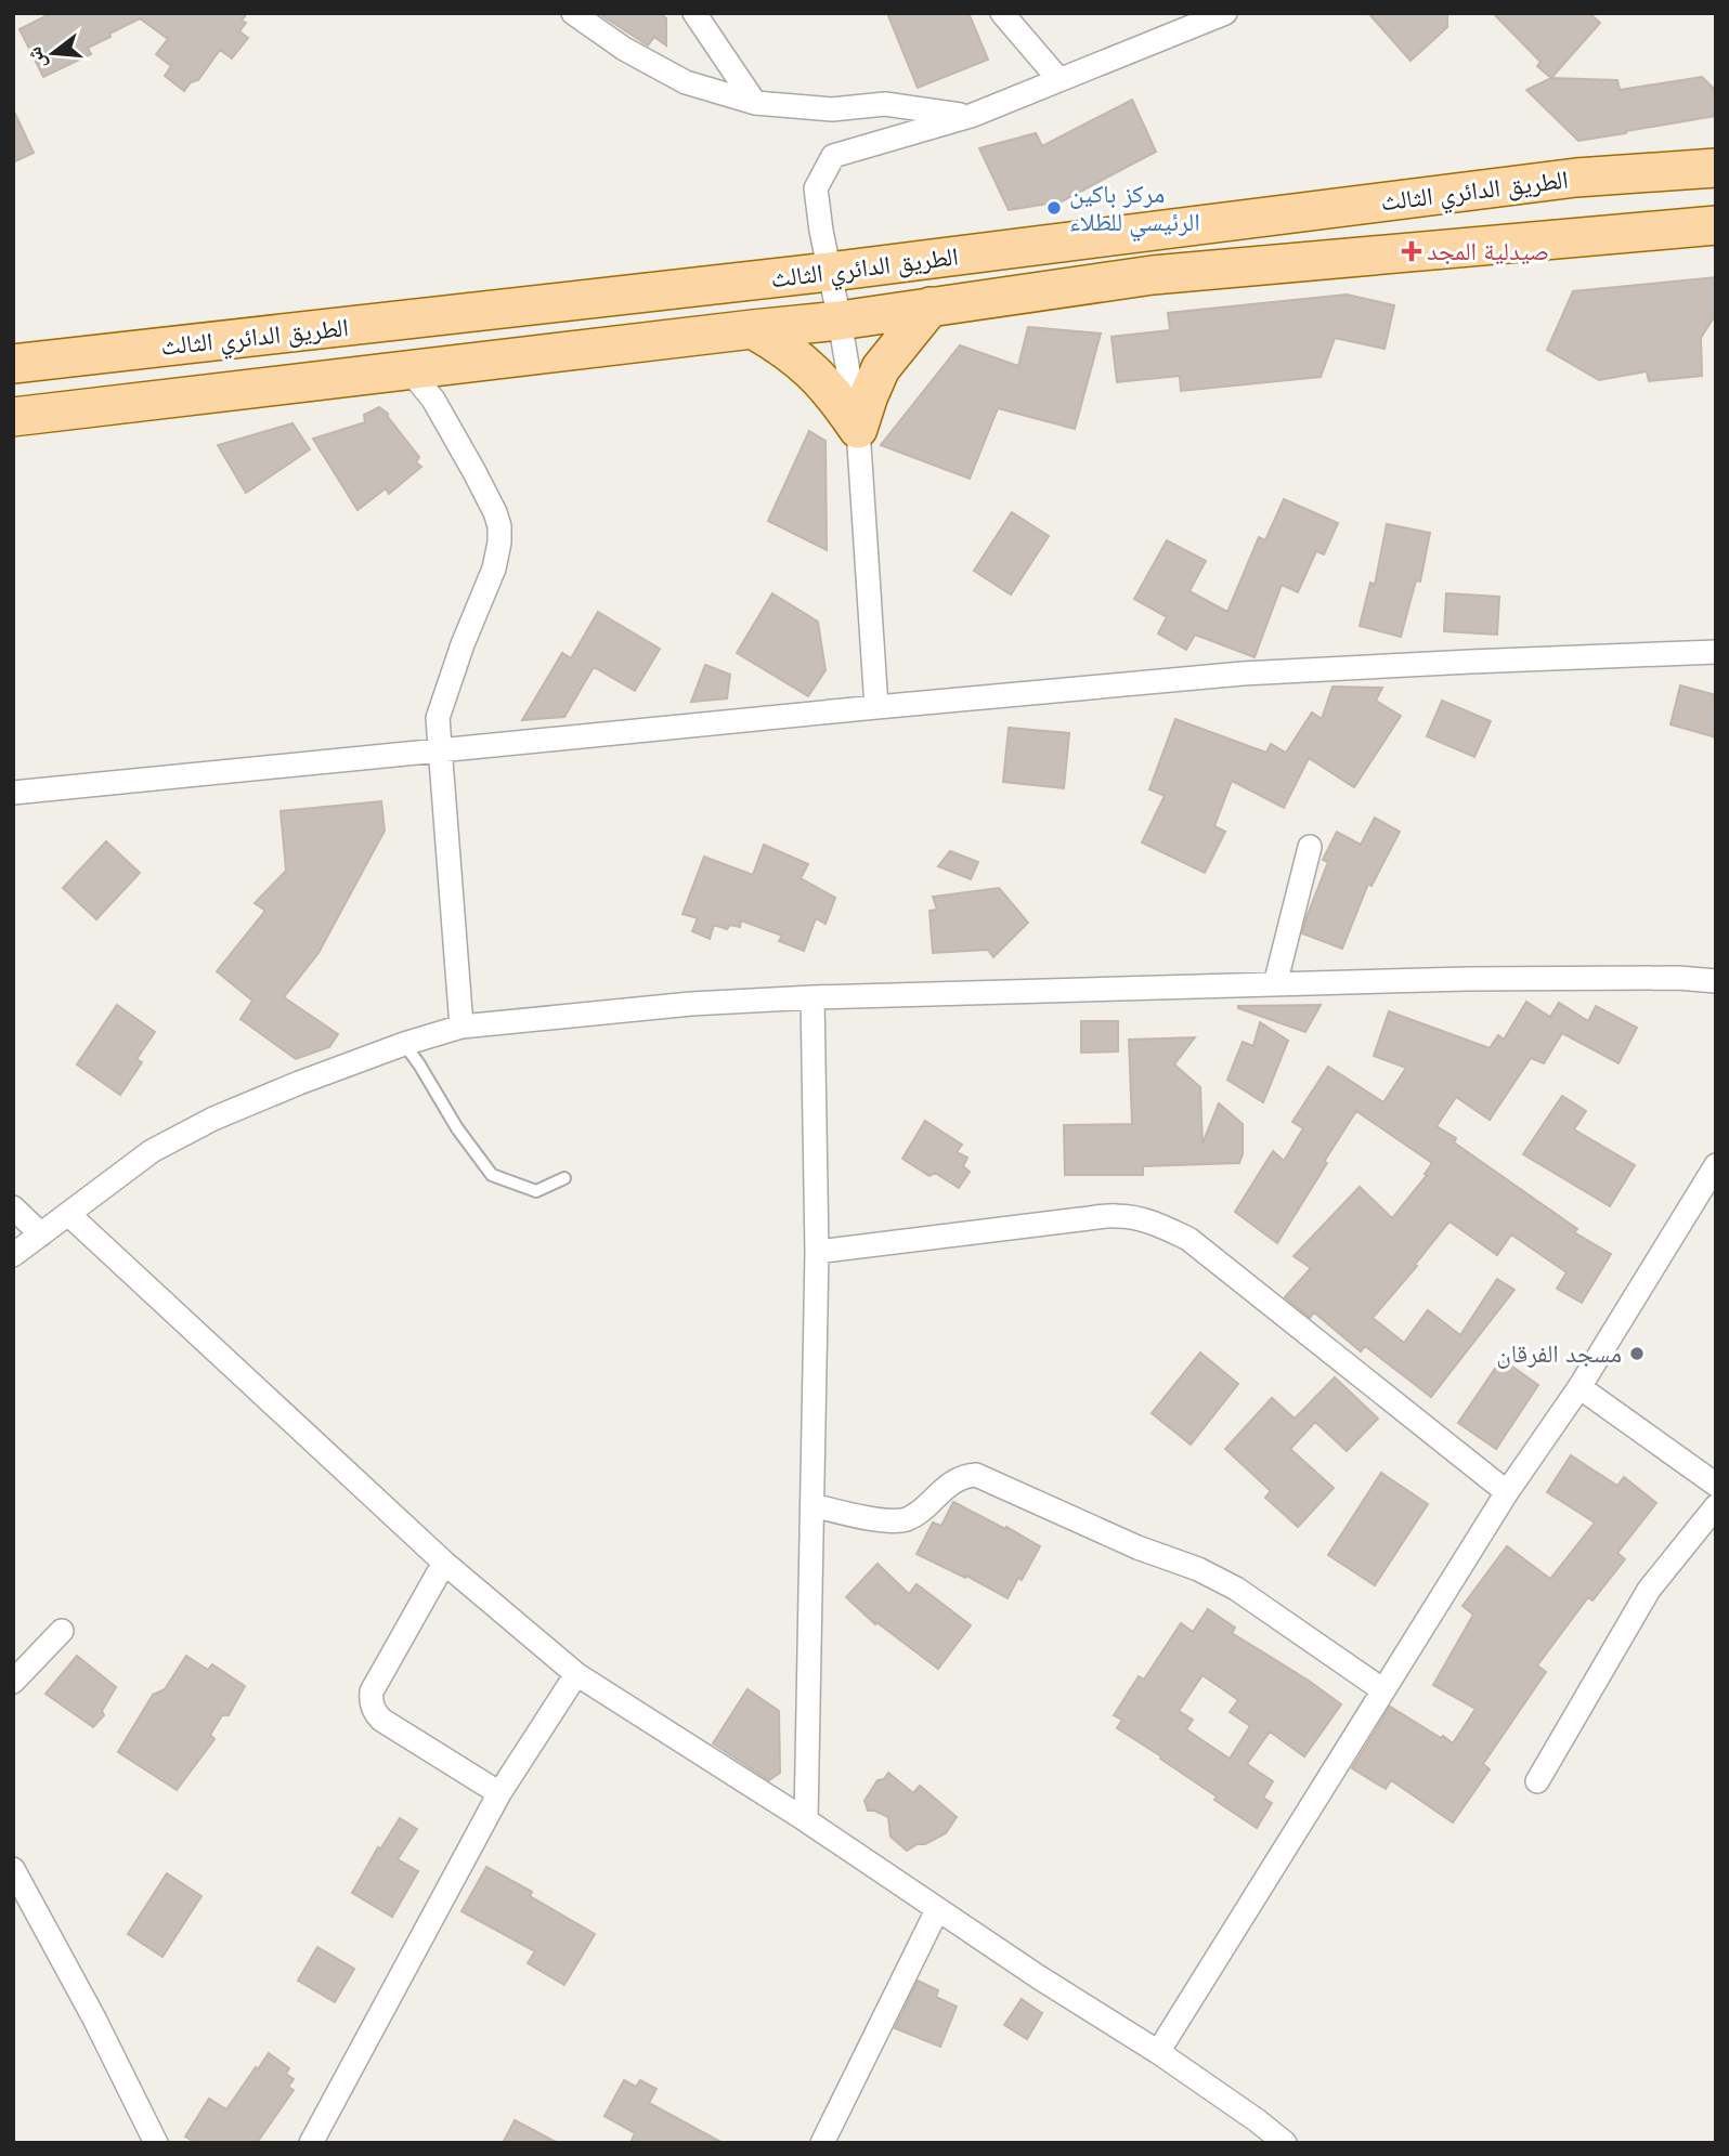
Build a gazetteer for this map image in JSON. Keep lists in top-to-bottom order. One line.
{"streets":{"main road":["الطريق الدائري الثالث"]},"places":{"other":["مركز باكين الرئيسي للطلاء","مسجد الفرقان"],"health":["صيدلية المجد"]},"north":"left"}
